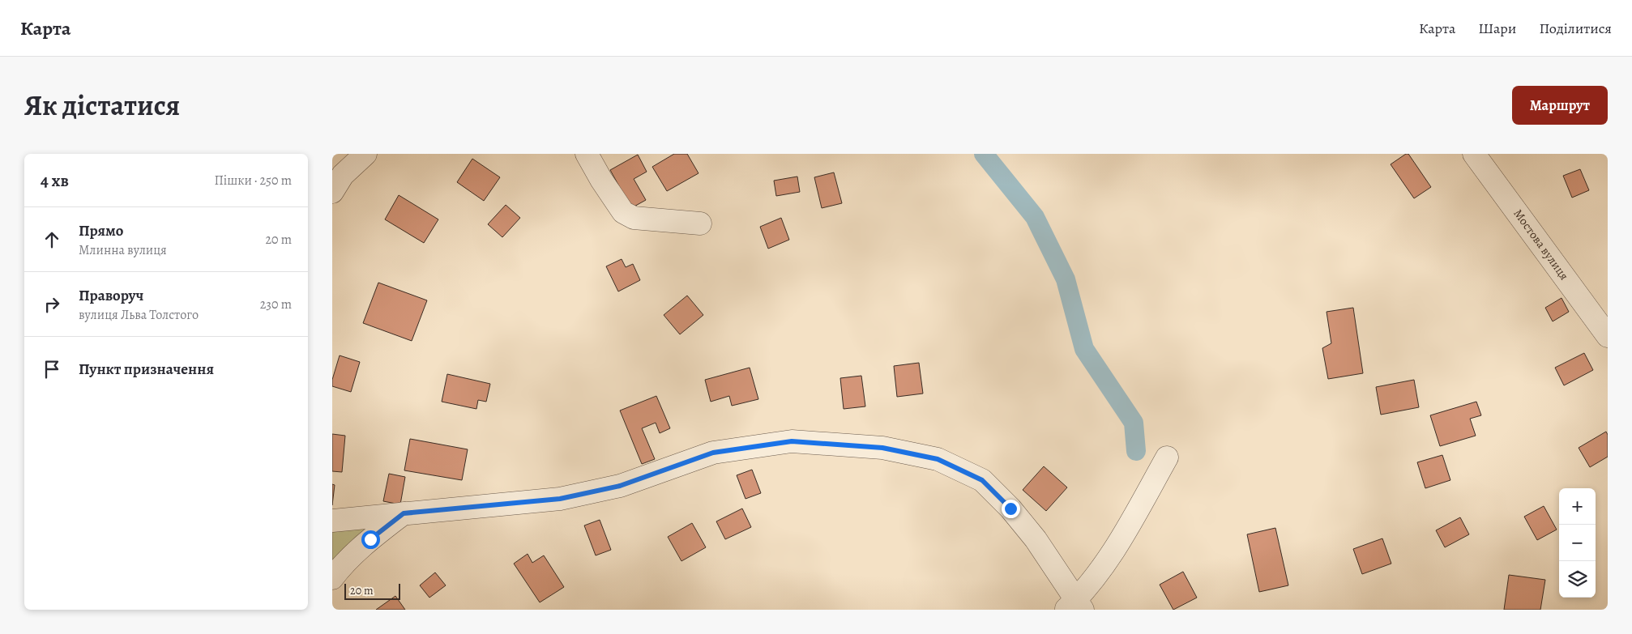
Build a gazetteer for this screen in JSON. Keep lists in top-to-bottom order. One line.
{"streets":{"street":["Мостова вулиця"]},"scale_bar":"20 m","page":{"header":"Карта","nav":["Карта","Шари","Поділитися"],"title":"Як дістатися","buttons":"Маршрут","heading":["4 хв","Пішки · 250 m"],"list":[["Прямо","Млинна вулиця","20 m"],["Праворуч","вулиця Льва Толстого","230 m"],"Пункт призначення"],"map_buttons":["+","−"],"scale":"20 m"}}
